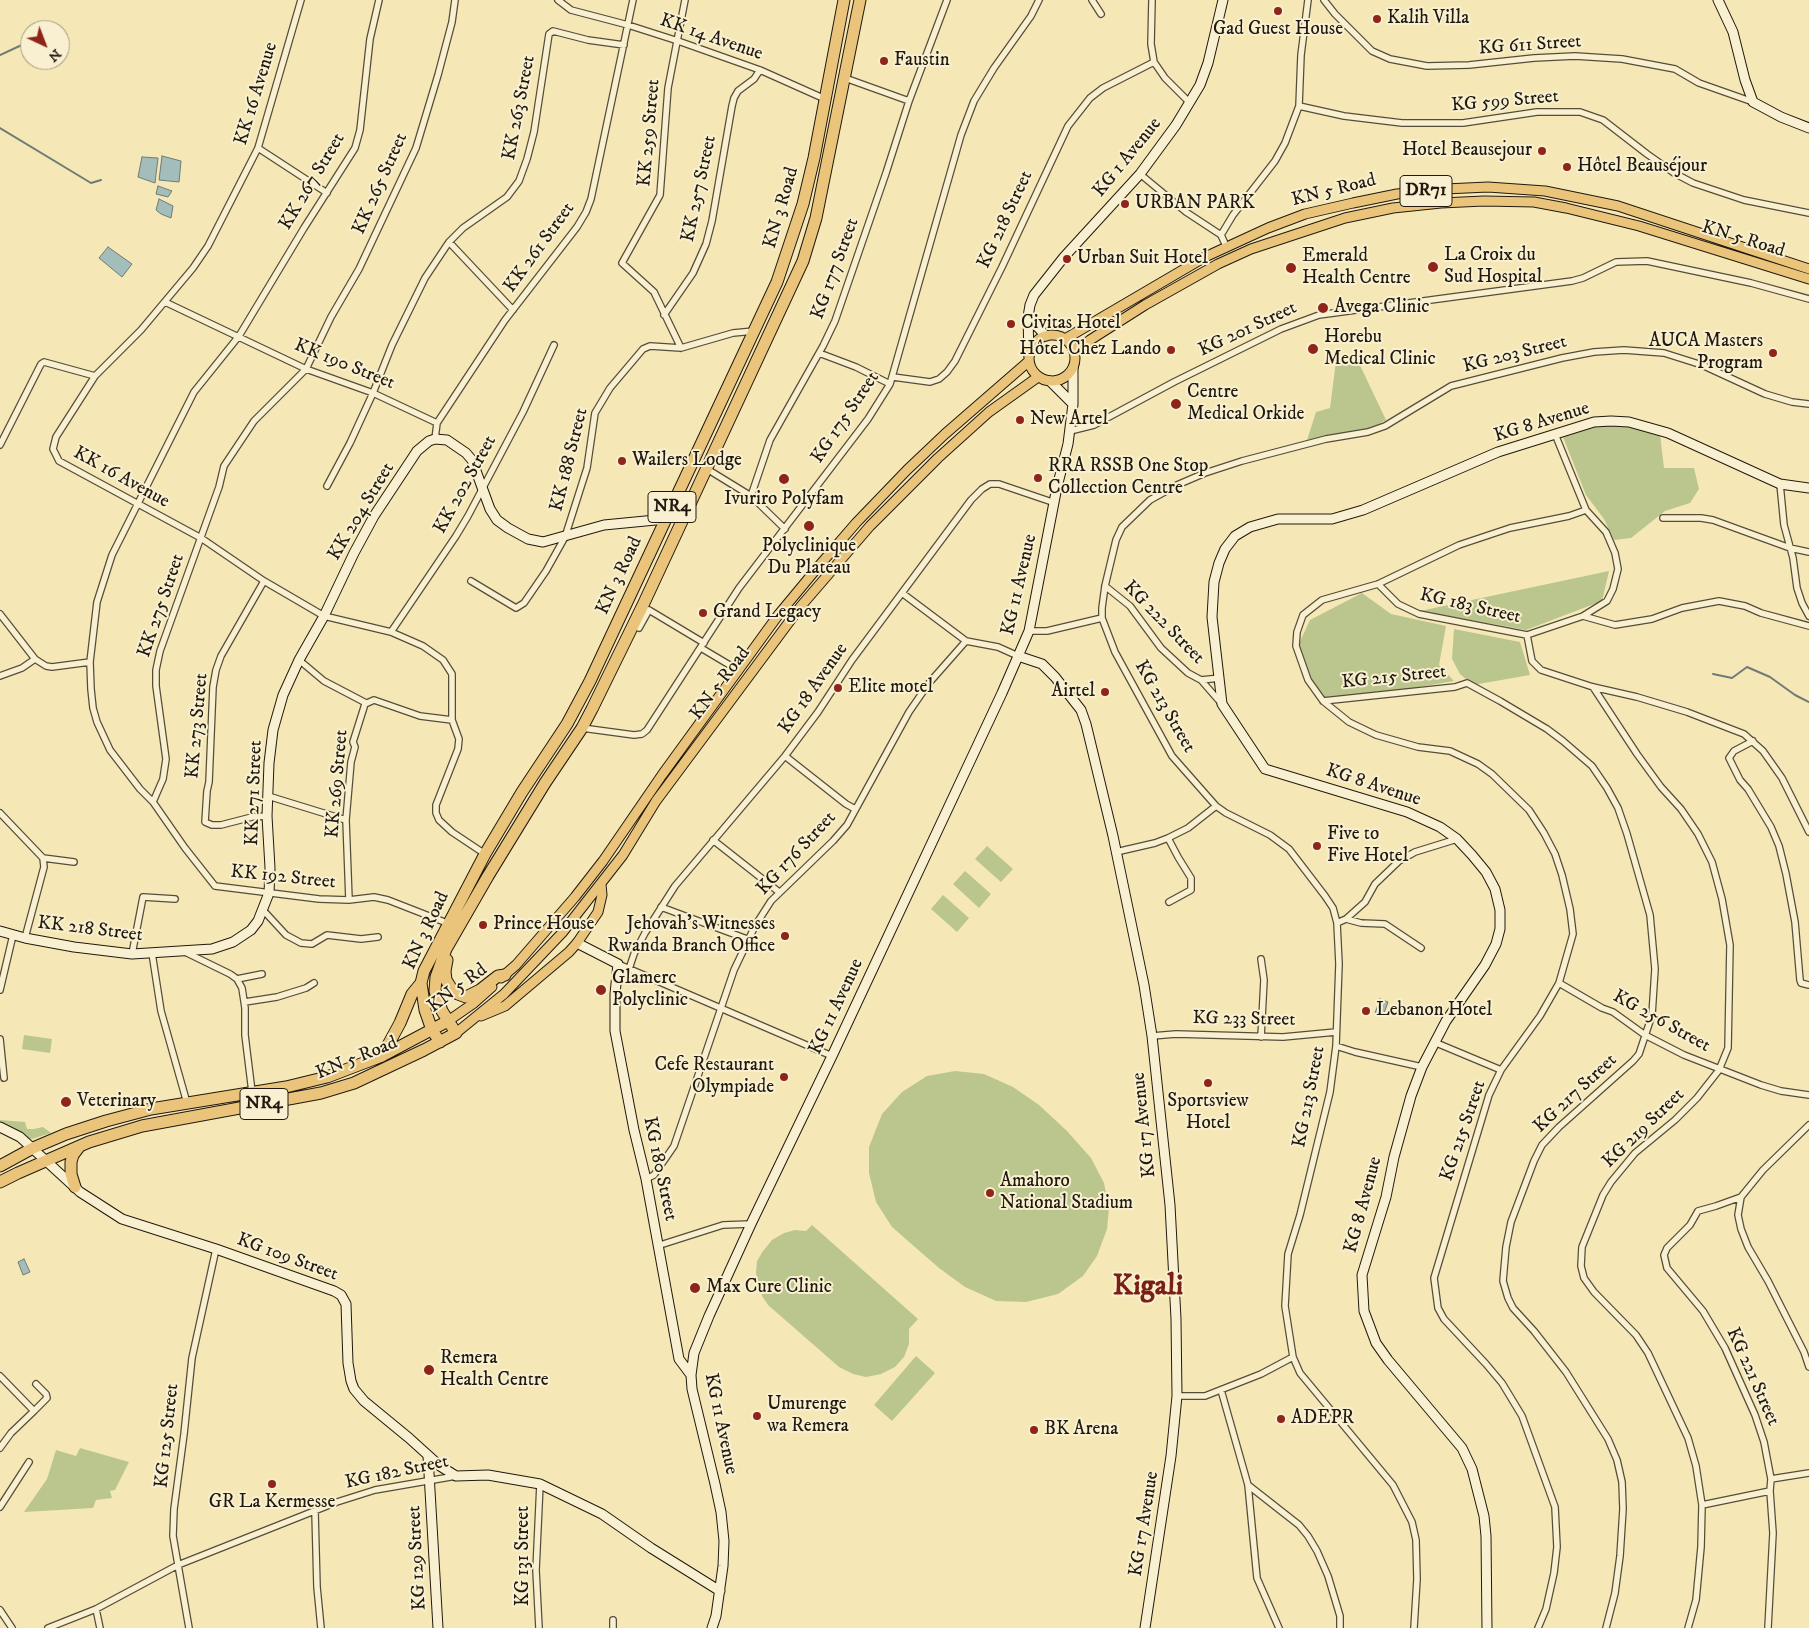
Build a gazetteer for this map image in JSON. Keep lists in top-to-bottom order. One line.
{"streets":{"highway":["KN 5 Road","KN 3 Road","NR4","KN 5 Rd"],"main road":["DR71"],"street":["KK 14 Avenue","KG 611 Street","KK 16 Avenue","KG 599 Street","KK 263 Street","KK 259 Street","KG 1 Avenue","KK 267 Street","KK 265 Street","KK 257 Street","KG 218 Street","KK 261 Street","KG 177 Street","KG 201 Street","KG 203 Street","KK 190 Street","KG 175 Street","KG 8 Avenue","KK 188 Street","KK 202 Street","KK 204 Street","KG 11 Avenue","KK 275 Street","KG 183 Street","KG 222 Street","KG 215 Street","KG 18 Avenue","KG 213 Street","KK 273 Street","KK 269 Street","KK 271 Street","KG 176 Street","KK 192 Street","KK 218 Street","KG 233 Street","KG 256 Street","KG 217 Street","KG 17 Avenue","KG 219 Street","KG 180 Street","KG 109 Street","KG 221 Street","KG 125 Street","KG 182 Street","KG 131 Street","KG 129 Street"]},"crossings":[["KK 14 Avenue","KK 259 Street"],["KK 14 Avenue","KK 257 Street"],["KK 14 Avenue","KN 3 Road"],["KK 14 Avenue","KK 261 Street"],["KK 16 Avenue","KK 267 Street"],["KK 16 Avenue","KK 265 Street"],["KK 16 Avenue","KN 3 Road"],["KK 16 Avenue","KK 190 Street"],["KK 16 Avenue","KK 202 Street"],["KK 16 Avenue","KK 204 Street"],["KK 16 Avenue","KK 275 Street"],["KK 16 Avenue","KK 273 Street"],["KK 16 Avenue","KK 271 Street"],["KK 16 Avenue","KK 192 Street"],["KK 263 Street","KK 261 Street"],["KK 263 Street","KK 190 Street"],["KK 259 Street","KK 257 Street"],["KK 259 Street","KK 188 Street"],["KG 1 Avenue","KN 5 Road"],["KG 1 Avenue","KG 11 Avenue"],["KK 267 Street","KK 190 Street"],["KK 267 Street","KK 192 Street"],["KK 265 Street","KK 190 Street"],["KK 265 Street","KK 275 Street"],["KN 5 Road","KN 3 Road"],["KN 5 Road","NR4"],["KN 5 Road","KG 11 Avenue"],["KN 5 Road","KN 5 Rd"],["KN 3 Road","KG 175 Street"],["KN 3 Road","KK 188 Street"],["KN 3 Road","NR4"],["KN 3 Road","KK 192 Street"],["KN 3 Road","KN 5 Rd"],["KG 218 Street","KG 175 Street"],["KK 261 Street","KK 190 Street"],["KK 261 Street","KK 204 Street"],["KG 201 Street","KG 11 Avenue"],["KG 203 Street","KG 222 Street"],["KG 203 Street","KG 213 Street"],["KG 8 Avenue","KG 222 Street"],["NR4","KN 5 Rd"],["NR4","KG 109 Street"],["KK 204 Street","KK 271 Street"],["KG 11 Avenue","KG 18 Avenue"],["KG 11 Avenue","KG 17 Avenue"],["KG 11 Avenue","KG 180 Street"],["KG 11 Avenue","KG 182 Street"],["KK 275 Street","KK 192 Street"],["KG 183 Street","KG 215 Street"],["KG 183 Street","KG 219 Street"],["KG 215 Street","KG 256 Street"],["KG 215 Street","KG 217 Street"],["KG 213 Street","KG 233 Street"],["KK 273 Street","KK 271 Street"],["KK 269 Street","KK 192 Street"],["KK 271 Street","KK 192 Street"],["KK 271 Street","KK 218 Street"],["KG 176 Street","KG 180 Street"],["KK 192 Street","KK 218 Street"],["KG 233 Street","KG 17 Avenue"],["KG 256 Street","KG 217 Street"],["KG 256 Street","KG 219 Street"],["KG 109 Street","KG 125 Street"],["KG 109 Street","KG 182 Street"],["KG 109 Street","KG 129 Street"],["KG 125 Street","KG 182 Street"],["KG 182 Street","KG 131 Street"],["KG 182 Street","KG 129 Street"]],"districts":["Kigali"],"places":["Gad Guest House","Kalih Villa","Faustin","Hotel Beausejour","Hôtel Beauséjour","URBAN PARK","Urban Suit Hotel","La Croix du Sud Hospital","Emerald Health Centre","Avega Clinic","Civitas Hotel","Horebu Medical Clinic","Hôtel Chez Lando","AUCA Masters Program","Centre Medical Orkide","New Artel","Wailers Lodge","RRA RSSB One Stop Collection Centre","Ivuriro Polyfam","Polyclinique Du Plateau","Grand Legacy","Elite motel","Airtel","Five to Five Hotel","Prince House","Jehovah's Witnesses Rwanda Branch Office","Glamerc Polyclinic","Lebanon Hotel","Cefe Restaurant Olympiade","Sportsview Hotel","Veterinary","Amahoro National Stadium","Max Cure Clinic","Remera Health Centre","Umurenge wa Remera","ADEPR","BK Arena","GR La Kermesse"],"north":"bottom right"}
